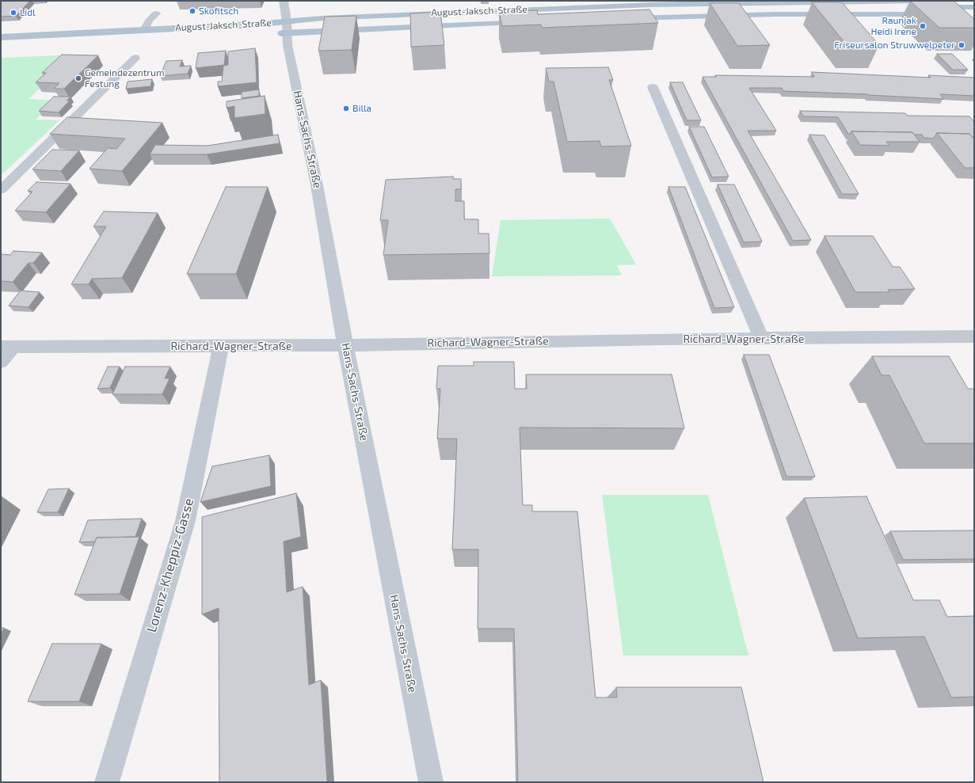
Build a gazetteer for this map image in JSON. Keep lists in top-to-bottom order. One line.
{"streets":{"main road":["August-Jaksch-Straße"],"street":["Hans-Sachs-Straße","Richard-Wagner-Straße","Lorenz-Kheppiz-Gasse"]},"crossings":[["August-Jaksch-Straße","Hans-Sachs-Straße"],["Hans-Sachs-Straße","Richard-Wagner-Straße"],["Richard-Wagner-Straße","Lorenz-Kheppiz-Gasse"]],"places":["Skofitsch","Lidl","Raunjak Heidi Irene","Friseursalon Struwwelpeter","Gemeindezentrum Festung","Billa"]}
